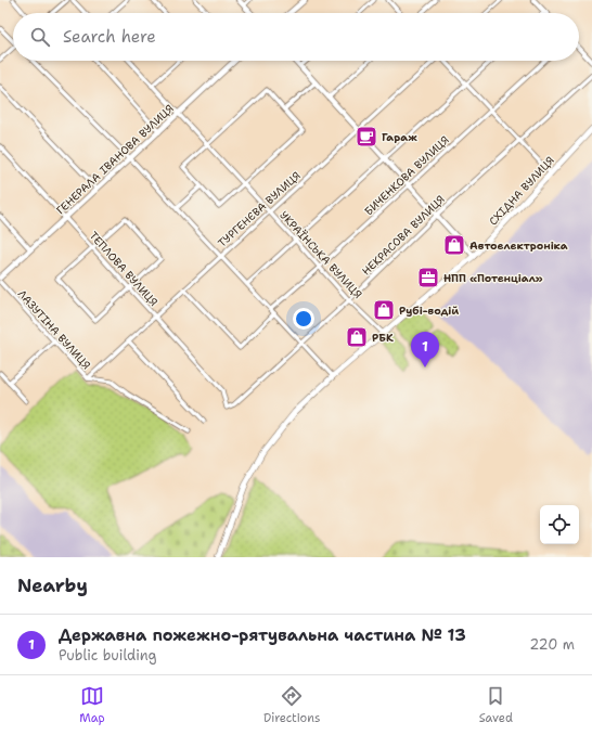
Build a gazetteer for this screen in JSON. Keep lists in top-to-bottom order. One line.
{"streets":{"main road":["СХІДНА ВУЛИЦЯ"],"street":["ГЕНЕРАЛА ІВАНОВА ВУЛИЦЯ","БИЧЕНКОВА ВУЛИЦЯ","ТУРГЕНЄВА ВУЛИЦЯ","НЕКРАСОВА ВУЛИЦЯ","УКРАЇНСЬКА ВУЛИЦЯ","ТЕПЛОВА ВУЛИЦЯ","ЛАЗУТІНА ВУЛИЦЯ"]},"crossings":[["ГЕНЕРАЛА ІВАНОВА ВУЛИЦЯ","УКРАЇНСЬКА ВУЛИЦЯ"],["ГЕНЕРАЛА ІВАНОВА ВУЛИЦЯ","ТЕПЛОВА ВУЛИЦЯ"],["БИЧЕНКОВА ВУЛИЦЯ","ТУРГЕНЄВА ВУЛИЦЯ"],["БИЧЕНКОВА ВУЛИЦЯ","УКРАЇНСЬКА ВУЛИЦЯ"],["СХІДНА ВУЛИЦЯ","УКРАЇНСЬКА ВУЛИЦЯ"],["ТУРГЕНЄВА ВУЛИЦЯ","УКРАЇНСЬКА ВУЛИЦЯ"],["ТУРГЕНЄВА ВУЛИЦЯ","ТЕПЛОВА ВУЛИЦЯ"],["ТУРГЕНЄВА ВУЛИЦЯ","ЛАЗУТІНА ВУЛИЦЯ"],["НЕКРАСОВА ВУЛИЦЯ","УКРАЇНСЬКА ВУЛИЦЯ"],["НЕКРАСОВА ВУЛИЦЯ","ТЕПЛОВА ВУЛИЦЯ"]],"places":{"cafe":["Гараж"],"shop":["Автоелектроніка","Рубі-водій","РБК"],"office":["НПП «Потенціал»"]},"page":{"search":"Search here","pins":"1","heading":"Nearby","list":[{"mark":"1","name":"Державна пожежно-рятувальна частина № 13","note":"Public building","value":"220 m"}],"nav":["Map","Directions","Saved"]}}
